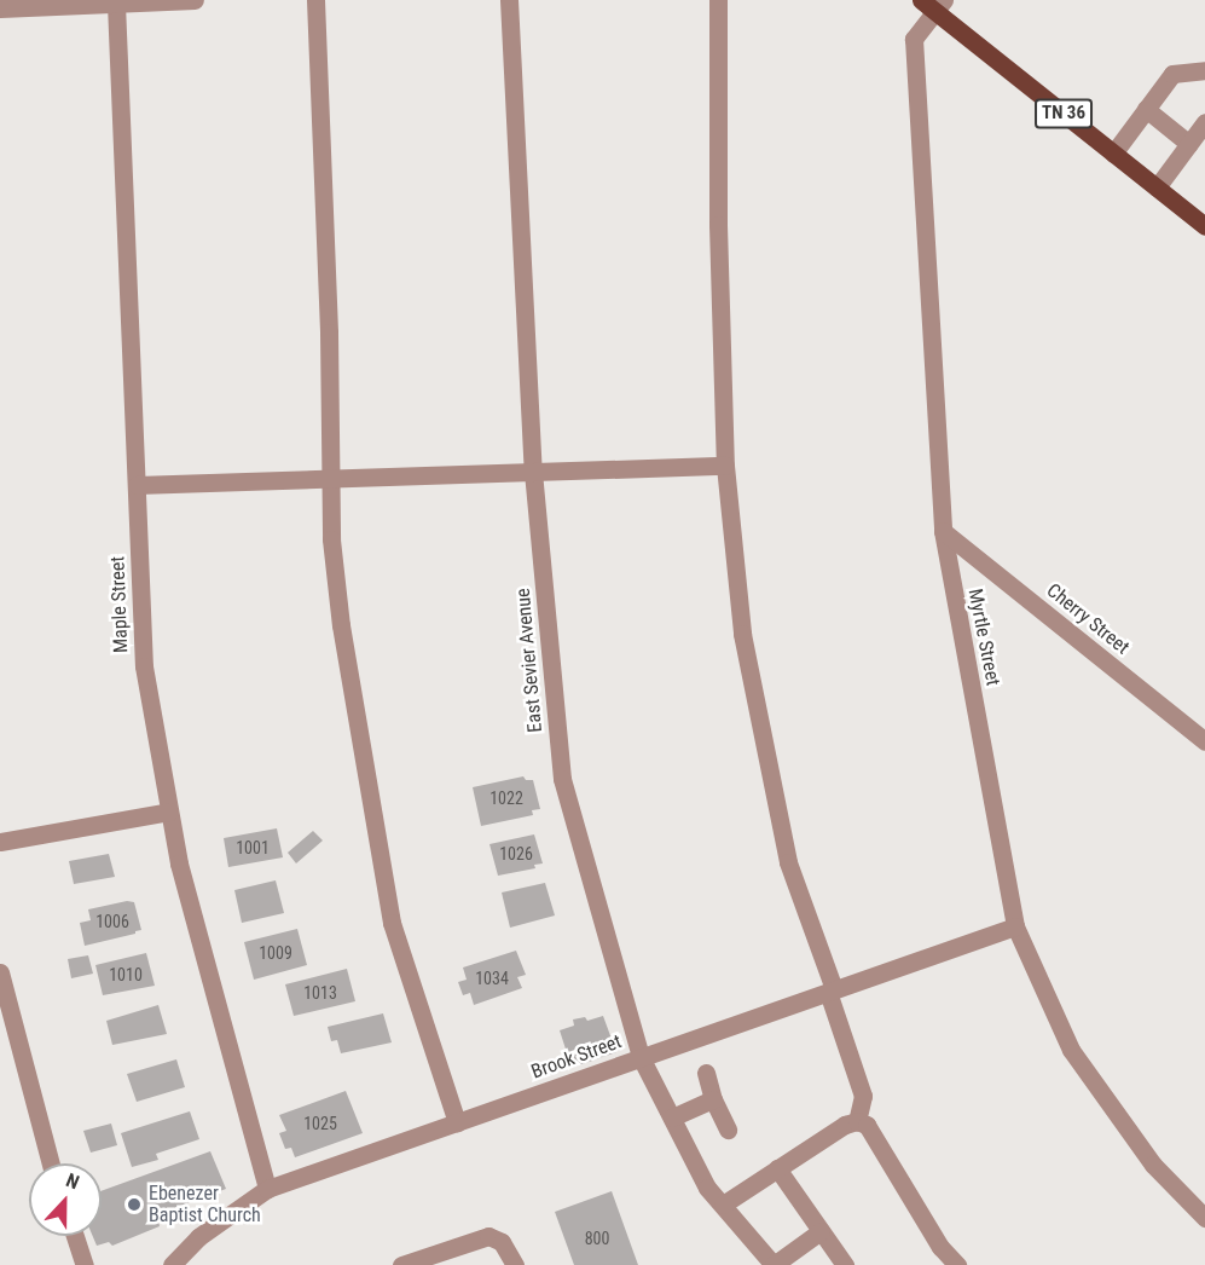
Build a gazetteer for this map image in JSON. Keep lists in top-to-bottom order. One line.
{"streets":{"main road":["TN 36"],"street":["Maple Street","Cherry Street","Myrtle Street","East Sevier Avenue","Brook Street"]},"crossings":[["TN 36","Myrtle Street"],["Maple Street","Brook Street"],["Cherry Street","Myrtle Street"],["Myrtle Street","Brook Street"],["East Sevier Avenue","Brook Street"]],"places":["Ebenezer Baptist Church"],"house_numbers":["1022","1001","1026","1006","1009","1010","1034","1013","1025","800"],"north":"top"}
